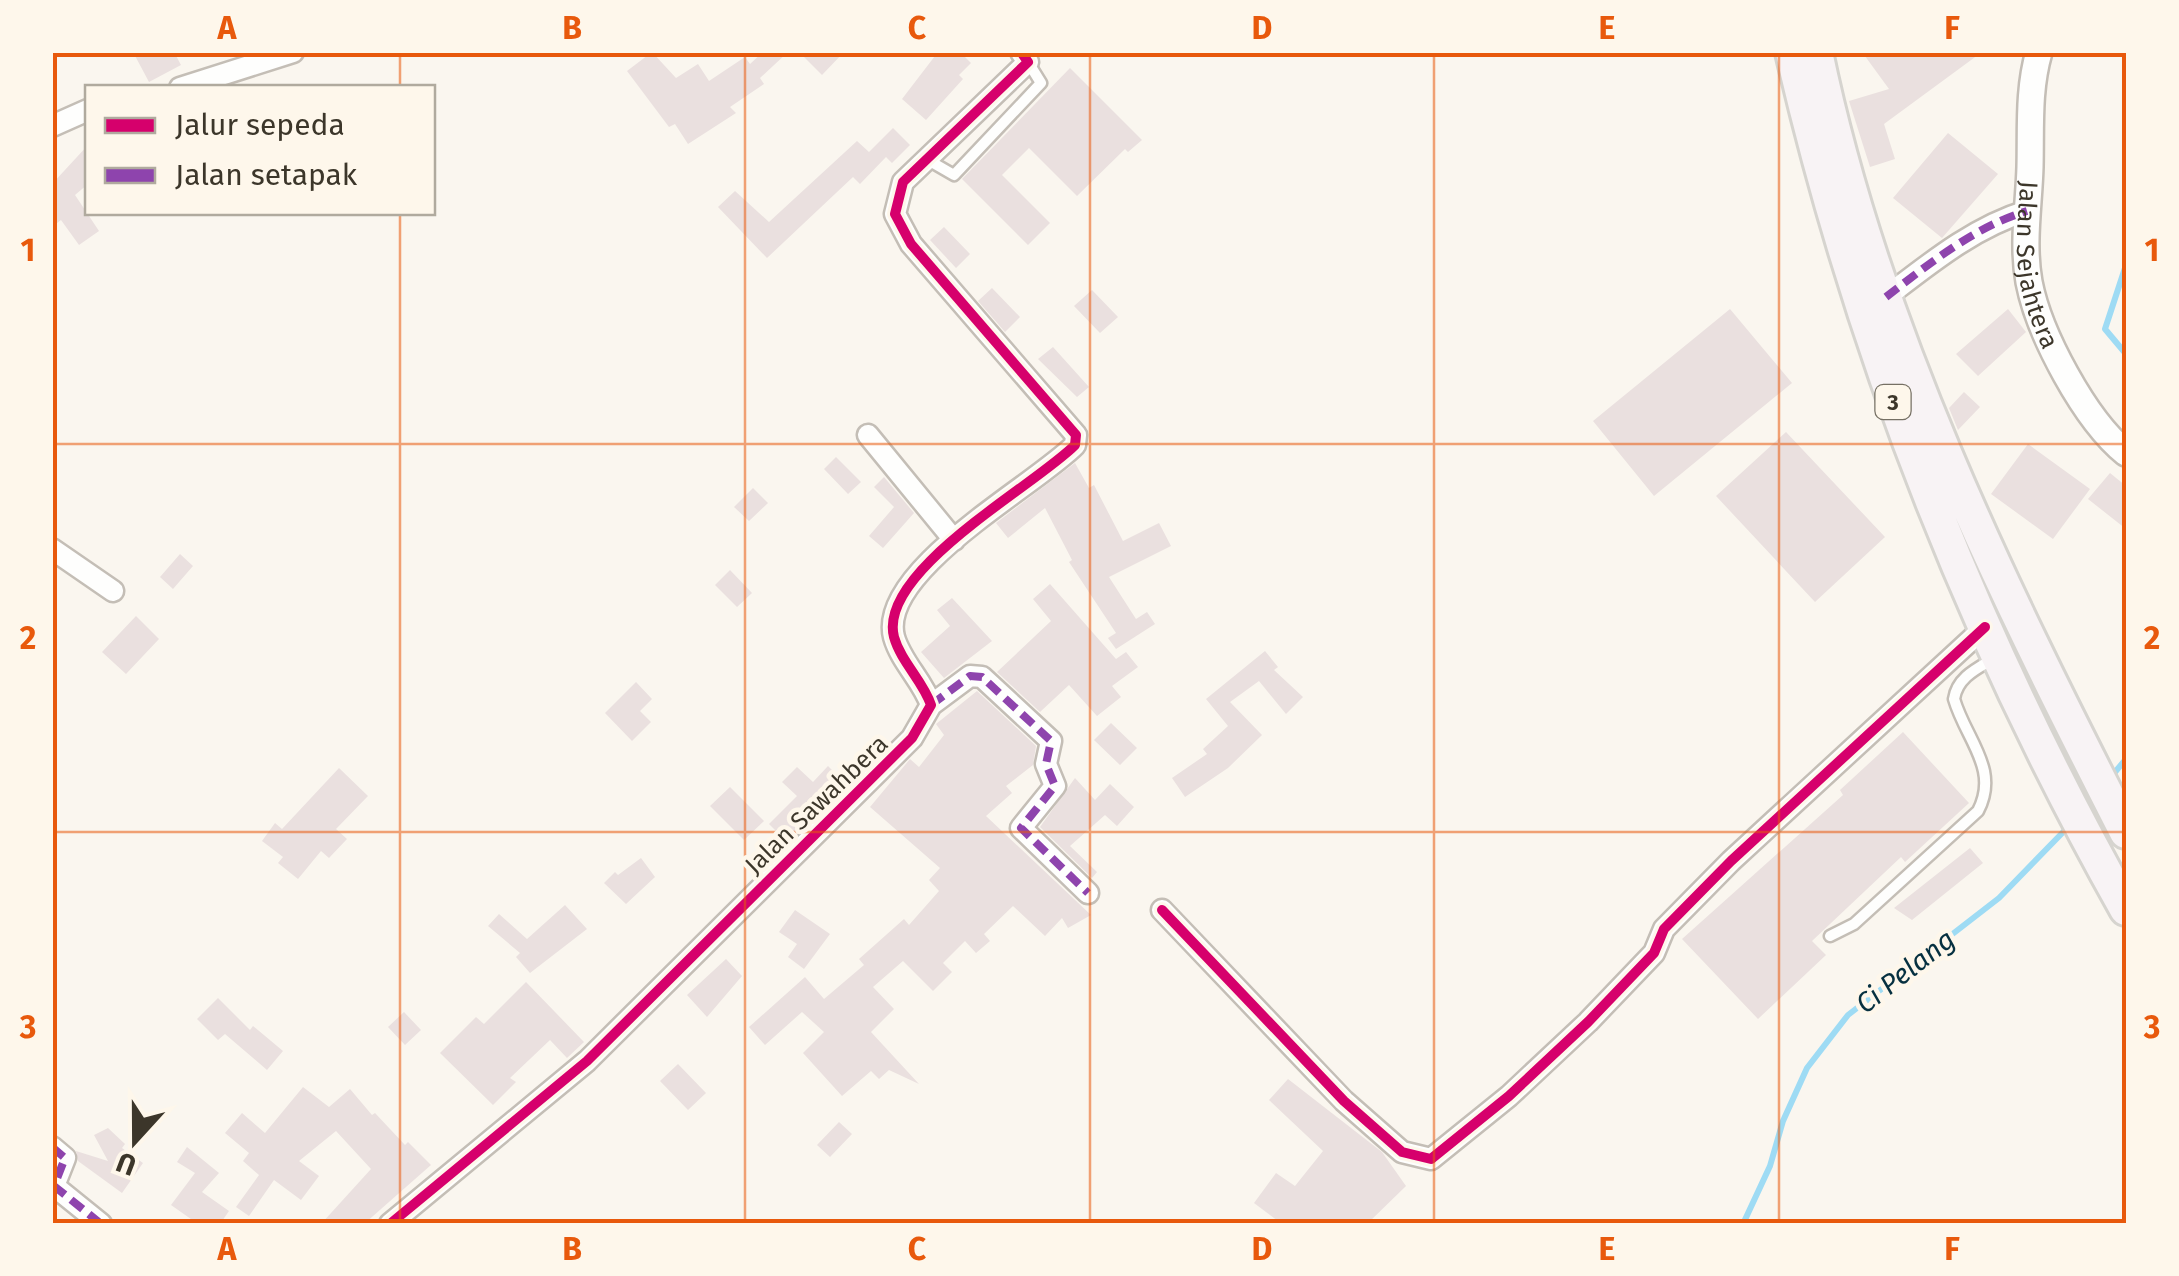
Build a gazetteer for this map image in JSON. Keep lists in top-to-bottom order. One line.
{"streets":{"main road":["3"],"street":["Jalan Sejahtera","Jalan Sawahbera"]},"water":["Ci Pelang"],"legend":["Jalur sepeda","Jalan setapak"],"north":"bottom","grid":{"columns":["A","B","C","D","E","F"],"rows":["1","2","3"]}}
